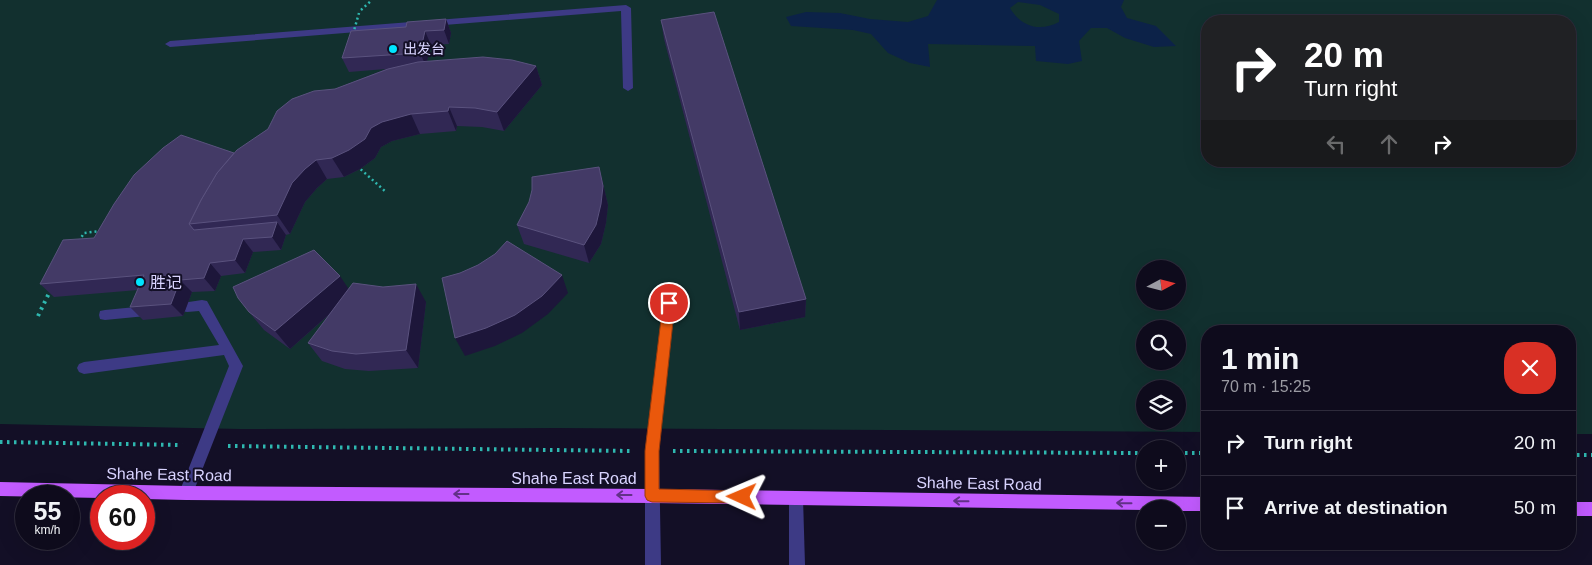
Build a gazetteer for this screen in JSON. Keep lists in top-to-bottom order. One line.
{"streets":{"main road":["Shahe East Road"]},"one_way":["Shahe East Road"],"places":["出发台","胜记"],"north":"right","page":{"turn":["20 m","Turn right"],"map_buttons":["+","−"],"heading":["1 min","70 m · 15:25"],"list":[{"name":"Turn right","value":"20 m"},{"name":"Arrive at destination","value":"50 m"}],"speed":"55 km/h","limit":"60"}}
